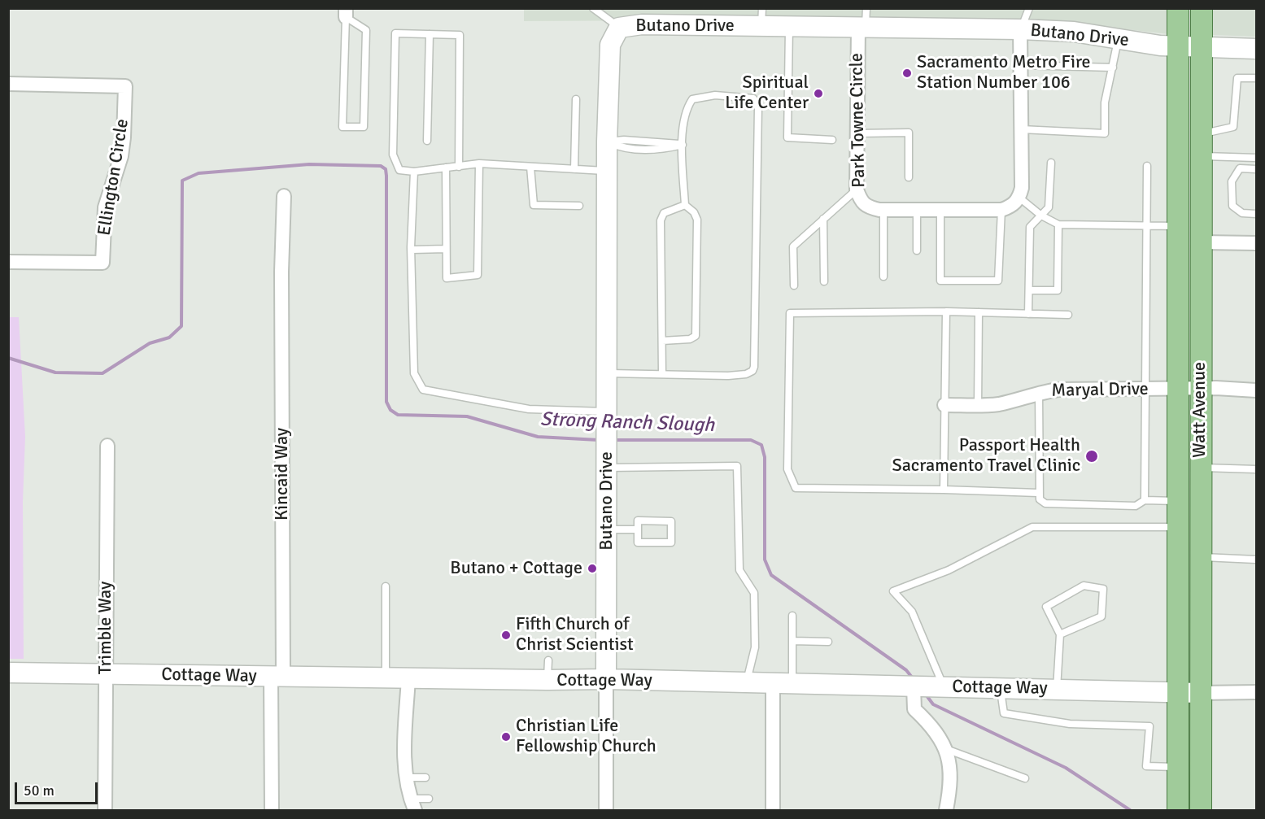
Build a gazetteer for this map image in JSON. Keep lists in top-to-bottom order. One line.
{"streets":{"main road":["Watt Avenue"],"street":["Butano Drive","Park Towne Circle","Ellington Circle","Maryal Drive","Kincaid Way","Trimble Way","Cottage Way"]},"crossings":[["Butano Drive","Park Towne Circle"],["Butano Drive","Watt Avenue"],["Butano Drive","Cottage Way"],["Maryal Drive","Watt Avenue"],["Watt Avenue","Cottage Way"],["Kincaid Way","Cottage Way"],["Trimble Way","Cottage Way"]],"water":["Strong Ranch Slough"],"places":["Sacramento Metro Fire Station Number 106","Spiritual Life Center","Passport Health Sacramento Travel Clinic","Butano + Cottage","Fifth Church of Christ Scientist","Christian Life Fellowship Church"],"scale_bar":"50 m"}
